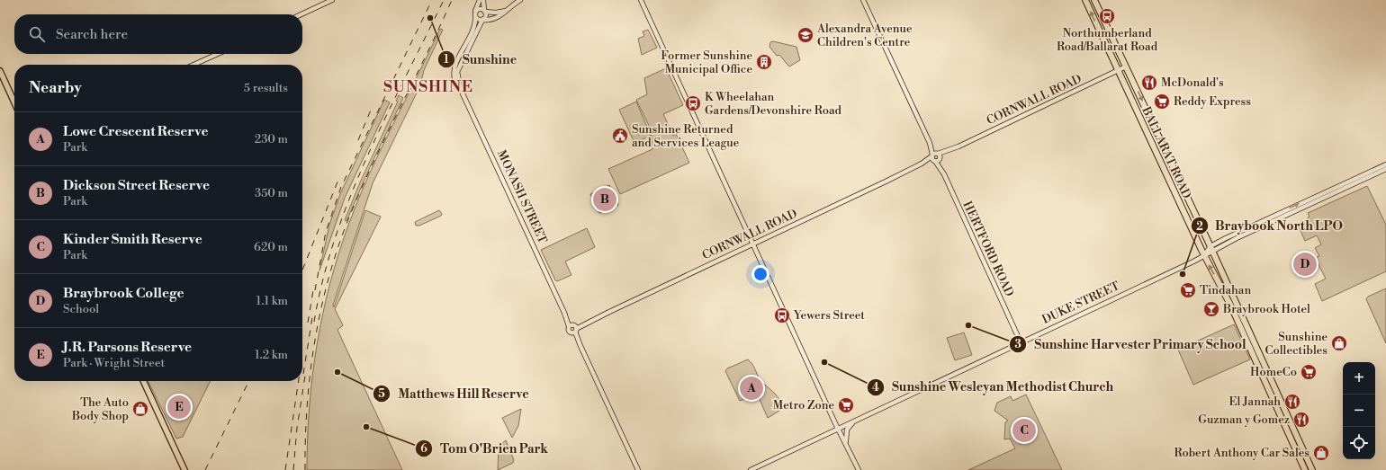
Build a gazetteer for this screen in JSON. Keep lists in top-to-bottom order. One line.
{"streets":{"highway":["BALLARAT ROAD"],"street":["CORNWALL ROAD","MONASH STREET","HERTFORD ROAD","DUKE STREET"]},"crossings":[["CORNWALL ROAD","BALLARAT ROAD"],["CORNWALL ROAD","MONASH STREET"],["CORNWALL ROAD","HERTFORD ROAD"],["BALLARAT ROAD","DUKE STREET"],["HERTFORD ROAD","DUKE STREET"]],"districts":["SUNSHINE"],"places":{"bus stop":["Northumberland Road/Ballarat Road","K Wheelahan Gardens/Devonshire Road","Yewers Street"],"other":["Sunshine","Braybook North LPO","Sunshine Harvester Primary School","Sunshine Wesleyan Methodist Church","Matthews Hill Reserve","Tom O'Brien Park"],"school or university":["Alexandra Avenue Children's Centre"],"building":["Former Sunshine Municipal Office"],"restaurant":["McDonald's","El Jannah","Guzman y Gomez"],"supermarket":["Reddy Express","Tindahan","HomeCo","Metro Zone"],"public building":["Sunshine Returned and Services League"],"bar":["Braybrook Hotel"],"shop":["Sunshine Collectibles","The Auto Body Shop","Robert Anthony Car Sales"]},"page":{"search":"Search here","heading":["Nearby","5 results"],"list":[{"mark":"A","name":"Lowe Crescent Reserve","note":"Park","value":"230 m"},{"mark":"B","name":"Dickson Street Reserve","note":"Park","value":"350 m"},{"mark":"C","name":"Kinder Smith Reserve","note":"Park","value":"620 m"},{"mark":"D","name":"Braybrook College","note":"School","value":"1.1 km"},{"mark":"E","name":"J.R. Parsons Reserve","note":"Park · Wright Street","value":"1.2 km"}],"pins":["B","D","A","E","C"],"map_buttons":["+","−"]}}
